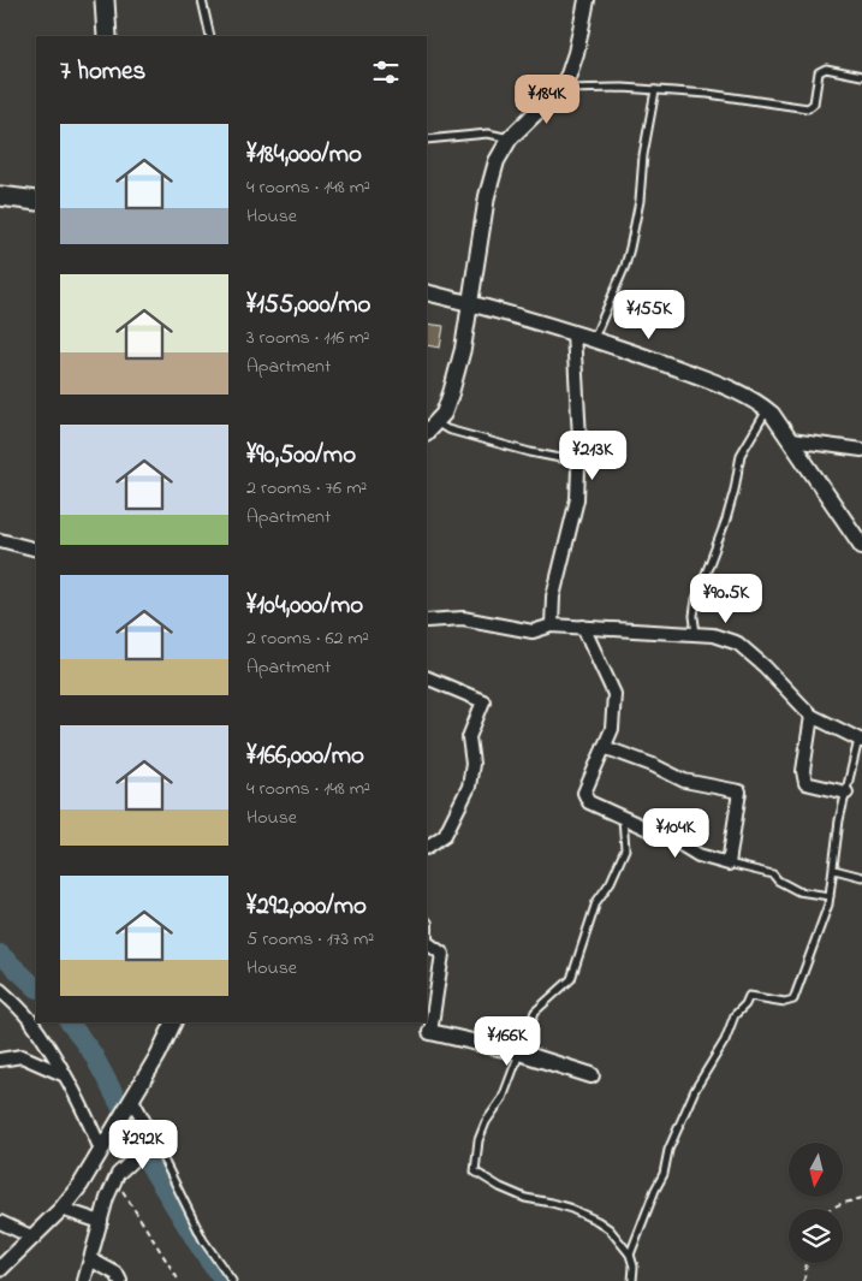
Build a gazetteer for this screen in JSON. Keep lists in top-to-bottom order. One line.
{"north":"bottom","page":{"heading":"7 homes","price":["¥184K","¥155K","¥213K","¥90.5K","¥104K","¥166K","¥292K"],"list":[{"name":"¥184,000/mo","note":"4 rooms · 148 m² · House"},{"name":"¥155,000/mo","note":"3 rooms · 116 m² · Apartment"},{"name":"¥90,500/mo","note":"2 rooms · 76 m² · Apartment"},{"name":"¥104,000/mo","note":"2 rooms · 62 m² · Apartment"},{"name":"¥166,000/mo","note":"4 rooms · 148 m² · House"},{"name":"¥292,000/mo","note":"5 rooms · 173 m² · House"}]}}
